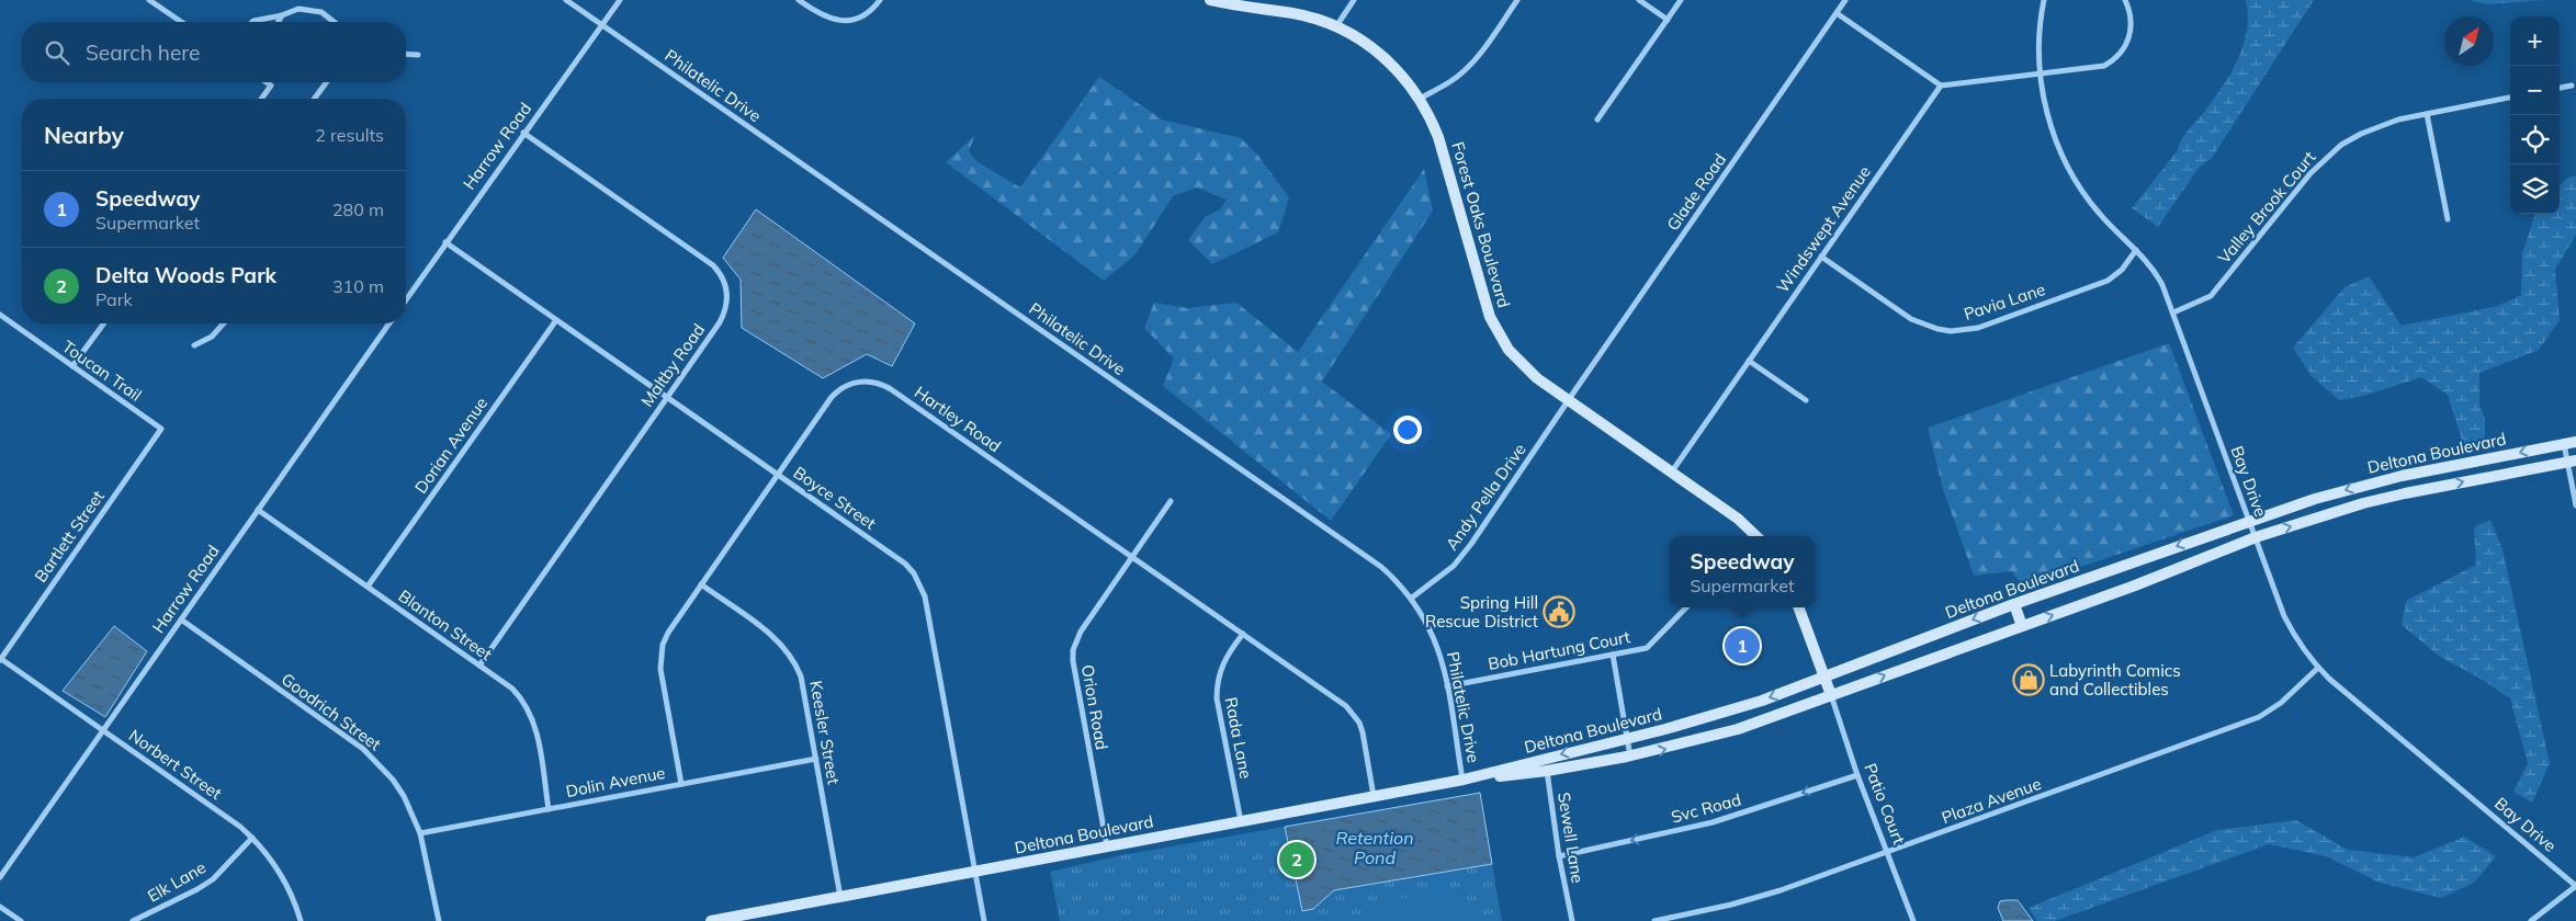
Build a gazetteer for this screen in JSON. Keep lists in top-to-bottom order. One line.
{"streets":{"main road":["Forest Oaks Boulevard","Deltona Boulevard"],"street":["Philatelic Drive","Harrow Road","Glade Road","Valley Brook Court","Windswept Avenue","Pavia Lane","Maltby Road","Toucan Trail","Hartley Road","Dorian Avenue","Bay Drive","Andy Pella Drive","Boyce Street","Bartlett Street","Blanton Street","Bob Hartung Court","Orion Road","Goodrich Street","Keesler Street","Rada Lane","Norbert Street","Dolin Avenue","Plaza Avenue","Patio Court","Svc Road","Sewell Lane","Elk Lane"]},"crossings":[["Philatelic Drive","Harrow Road"],["Philatelic Drive","Deltona Boulevard"],["Philatelic Drive","Andy Pella Drive"],["Philatelic Drive","Bob Hartung Court"],["Harrow Road","Maltby Road"],["Harrow Road","Boyce Street"],["Harrow Road","Blanton Street"],["Harrow Road","Goodrich Street"],["Harrow Road","Norbert Street"],["Glade Road","Forest Oaks Boulevard"],["Glade Road","Andy Pella Drive"],["Valley Brook Court","Bay Drive"],["Forest Oaks Boulevard","Windswept Avenue"],["Forest Oaks Boulevard","Andy Pella Drive"],["Windswept Avenue","Pavia Lane"],["Pavia Lane","Bay Drive"],["Maltby Road","Boyce Street"],["Maltby Road","Blanton Street"],["Toucan Trail","Bartlett Street"],["Hartley Road","Deltona Boulevard"],["Hartley Road","Boyce Street"],["Hartley Road","Orion Road"],["Hartley Road","Keesler Street"],["Hartley Road","Rada Lane"],["Hartley Road","Dolin Avenue"],["Dorian Avenue","Boyce Street"],["Dorian Avenue","Blanton Street"],["Deltona Boulevard","Bay Drive"],["Deltona Boulevard","Boyce Street"],["Deltona Boulevard","Orion Road"],["Deltona Boulevard","Keesler Street"],["Deltona Boulevard","Rada Lane"],["Deltona Boulevard","Patio Court"],["Deltona Boulevard","Sewell Lane"],["Bay Drive","Plaza Avenue"],["Bartlett Street","Norbert Street"],["Blanton Street","Dolin Avenue"],["Goodrich Street","Dolin Avenue"],["Keesler Street","Dolin Avenue"],["Norbert Street","Elk Lane"],["Plaza Avenue","Patio Court"],["Patio Court","Svc Road"],["Svc Road","Sewell Lane"]],"one_way":["Svc Road"],"water":["Retention Pond"],"places":{"public building":["Spring Hill Rescue District"],"shop":["Labyrinth Comics and Collectibles"]},"north":"top right","page":{"map_buttons":["+","−"],"search":"Search here","heading":["Nearby","2 results"],"list":[{"mark":"1","name":"Speedway","note":"Supermarket","value":"280 m"},{"mark":"2","name":"Delta Woods Park","note":"Park","value":"310 m"}],"popup":["Speedway","Supermarket"],"pins":["1","2"]}}
